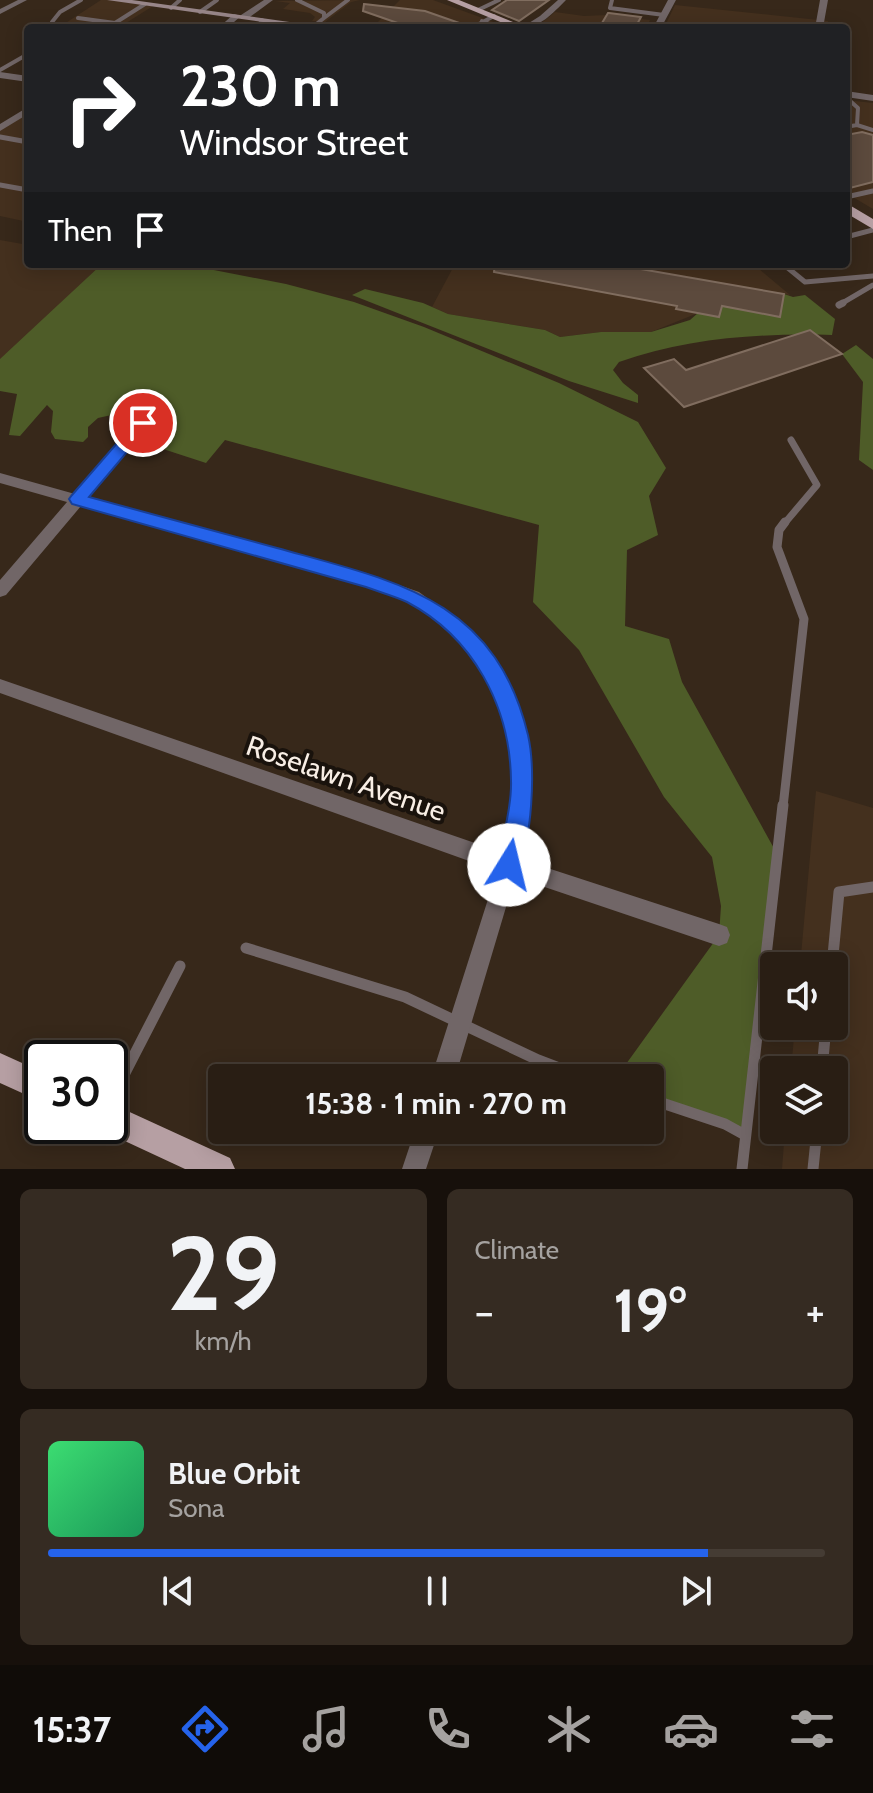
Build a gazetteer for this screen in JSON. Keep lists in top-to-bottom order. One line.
{"streets":{"street":["Roselawn Avenue"]},"page":{"turn":["230 m","Windsor Street"],"then":"Then","limit":"30","trip":"15:38 · 1 min · 270 m","tile":[["29","km/h"],"Climate"],"heat":["−","19°","+"],"song":["Blue Orbit","Sona"],"tabs":"15:37"}}
